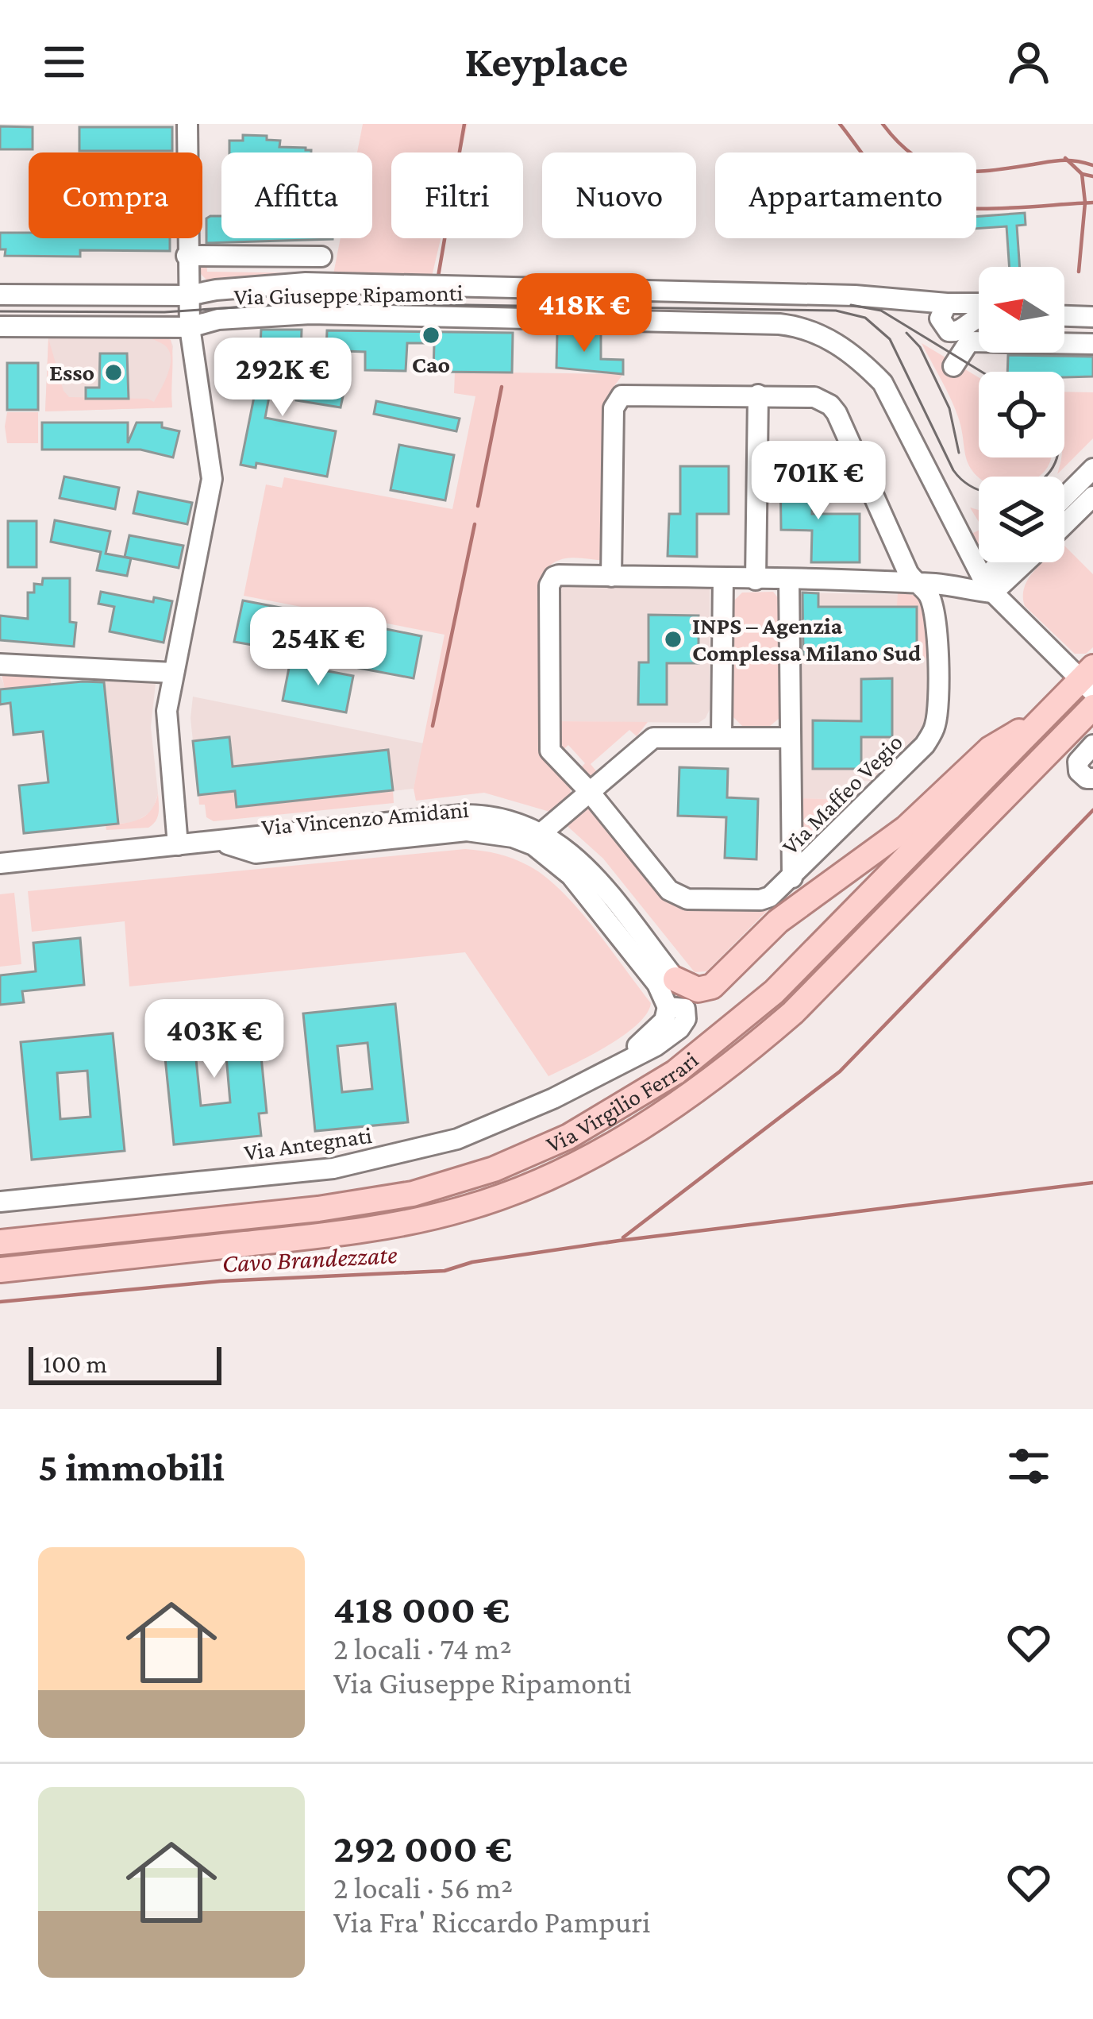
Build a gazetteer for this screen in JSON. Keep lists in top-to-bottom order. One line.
{"streets":{"main road":["Via Virgilio Ferrari"],"street":["Via Giuseppe Ripamonti","Via Maffeo Vegio","Via Vincenzo Amidani","Via Antegnati"]},"crossings":[["Via Vincenzo Amidani","Via Antegnati"]],"water":["Cavo Brandezzate"],"places":["Cao","Esso","INPS – Agenzia Complessa Milano Sud"],"scale_bar":"100 m","north":"left","page":{"header":"Keyplace","chip":["Compra","Affitta","Filtri","Nuovo","Appartamento"],"price":["418K €","292K €","701K €","254K €","403K €"],"scale":"100 m","heading":"5 immobili","list":[{"name":"418 000 €","note":"2 locali · 74 m² · Via Giuseppe Ripamonti"},{"name":"292 000 €","note":"2 locali · 56 m² · Via Fra' Riccardo Pampuri"}]}}
